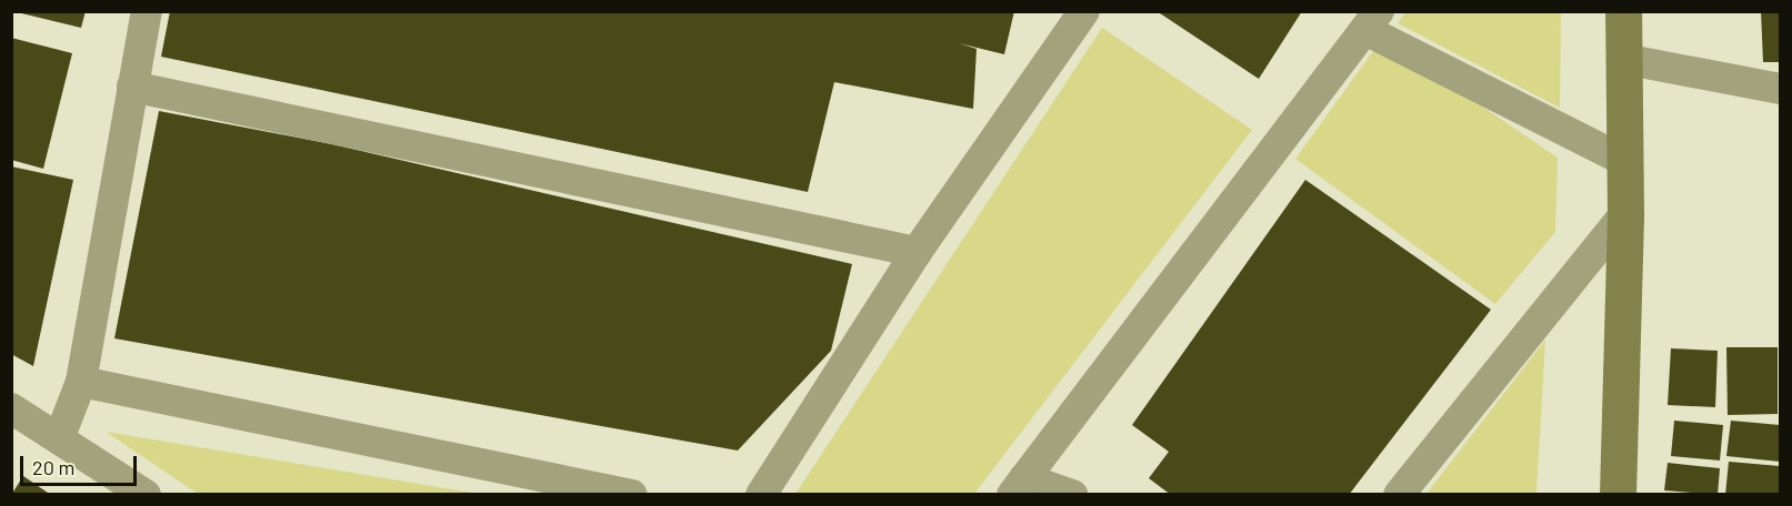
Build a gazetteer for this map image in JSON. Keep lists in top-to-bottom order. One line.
{"scale_bar":"20 m"}
